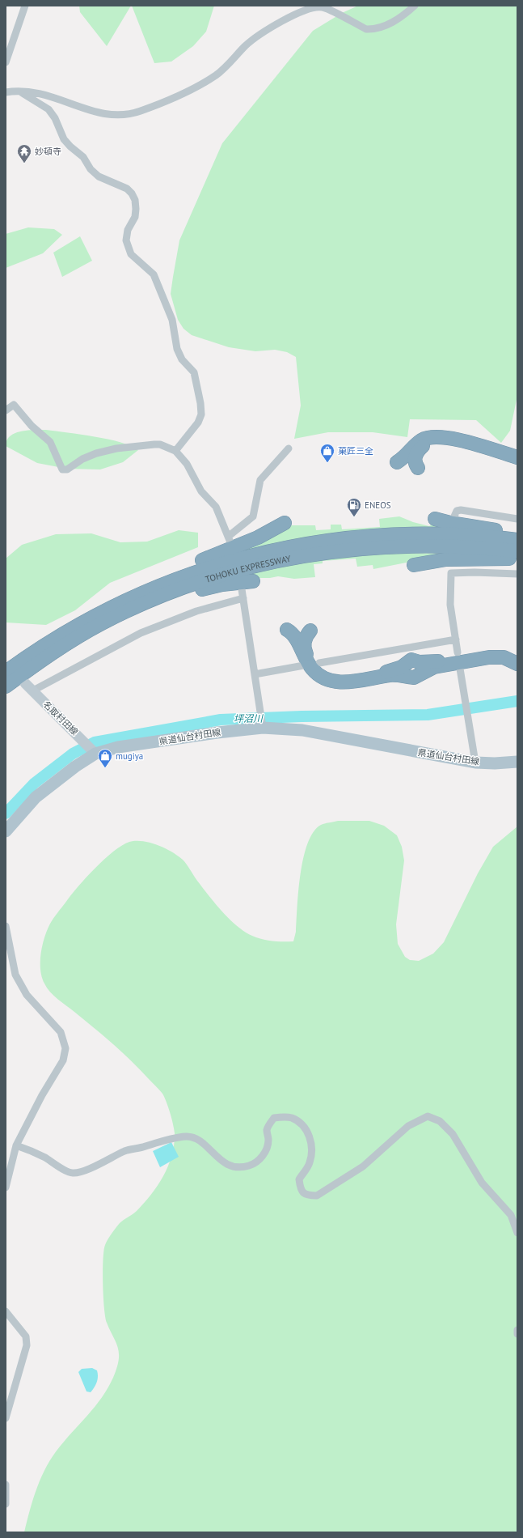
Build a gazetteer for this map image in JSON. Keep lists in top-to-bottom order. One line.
{"streets":{"highway":["TOHOKU EXPRESSWAY"],"main road":["名取村田線","県道仙台村田線"]},"crossings":[["名取村田線","県道仙台村田線"]],"water":["坪沼川"],"places":{"temple":["妙頓寺"],"shop":["菓匠三全","mugiya"],"fuel station":["ENEOS"]}}
